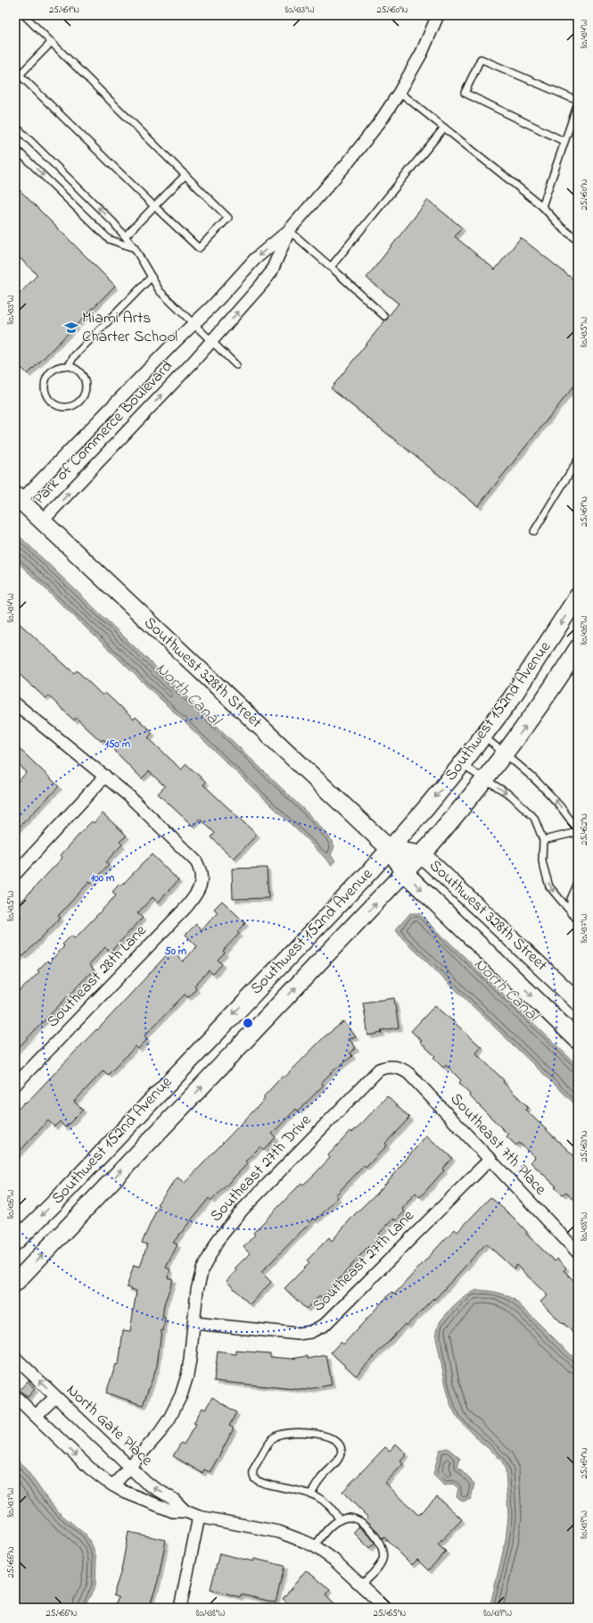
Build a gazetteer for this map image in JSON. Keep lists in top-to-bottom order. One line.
{"streets":{"street":["Park of Commerce Boulevard","Southwest 328th Street","Southwest 152nd Avenue","Southeast 28th Lane","Southeast 7th Place","Southeast 27th Drive","Southeast 27th Lane","North Gate Place"]},"crossings":[["Park of Commerce Boulevard","Southwest 328th Street"],["Southwest 328th Street","Southwest 152nd Avenue"],["Southeast 7th Place","Southeast 27th Drive"],["Southeast 7th Place","Southeast 27th Lane"],["Southeast 27th Drive","Southeast 27th Lane"],["Southeast 27th Drive","North Gate Place"]],"water":["North Canal"],"places":{"school or university":["Miami Arts Charter School"]},"coordinates":["25.461°N","80.433°W","25.460°N","80.434°W","80.435°W","80.436°W","25.462°N","80.437°W","25.463°N","80.438°W","25.464°N","80.439°W","25.466°N","25.465°N"],"rings":["150 m","100 m","50 m"]}
